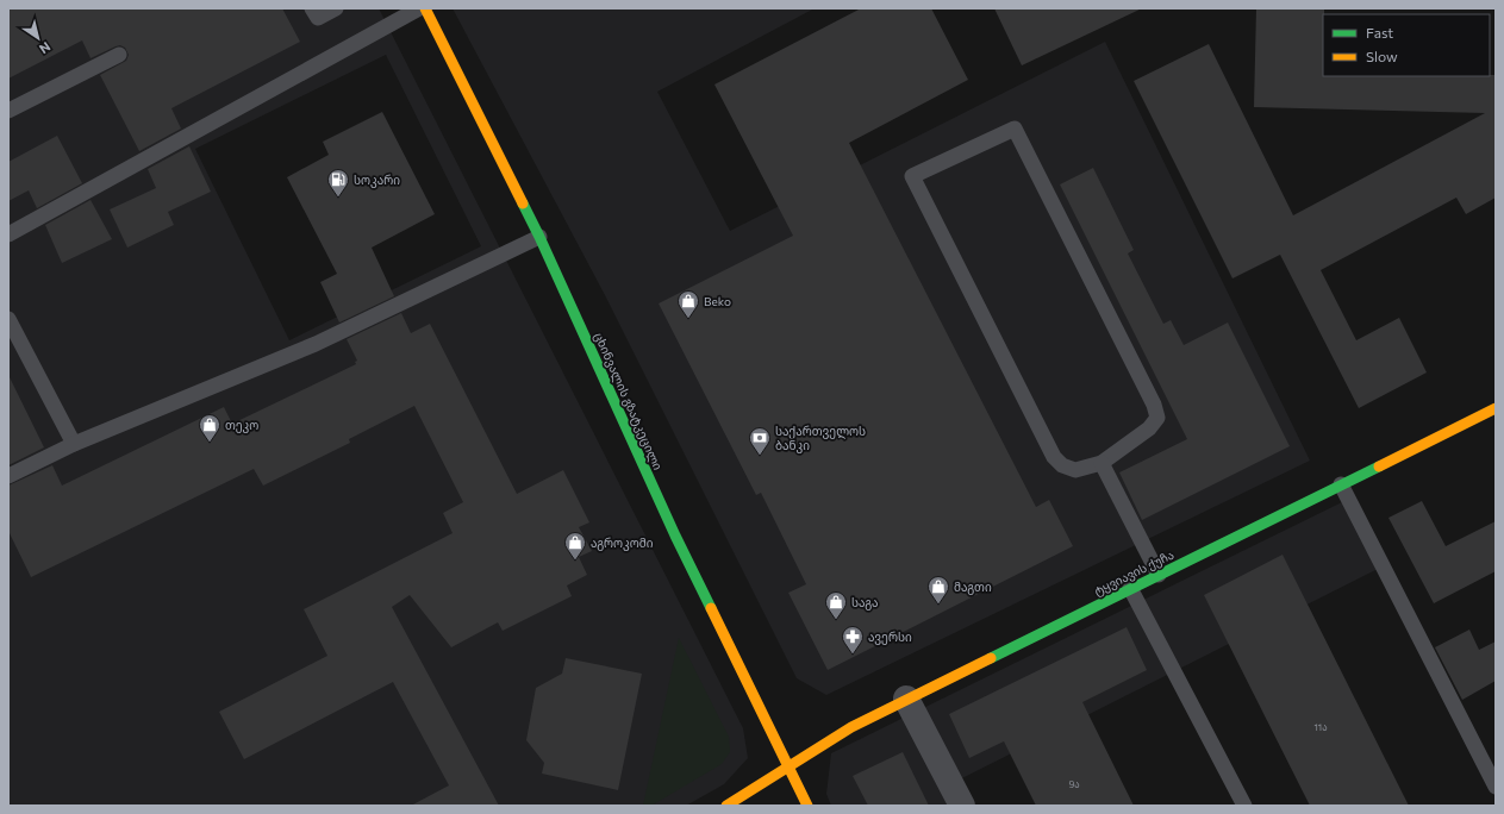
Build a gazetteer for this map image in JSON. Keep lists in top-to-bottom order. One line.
{"streets":{"main road":["ცხინვალის გზატკეცილი","ტყვიავის ქუჩა"]},"crossings":[["ცხინვალის გზატკეცილი","ტყვიავის ქუჩა"]],"places":{"fuel station":["სოკარი"],"shop":["Beko","თეკო","აგროკომი","მაგთი","საგა"],"bank":["საქართველოს ბანკი"],"pharmacy":["ავერსი"]},"house_numbers":["11ა","9ა"],"legend":["Fast","Slow"],"north":"bottom right"}
